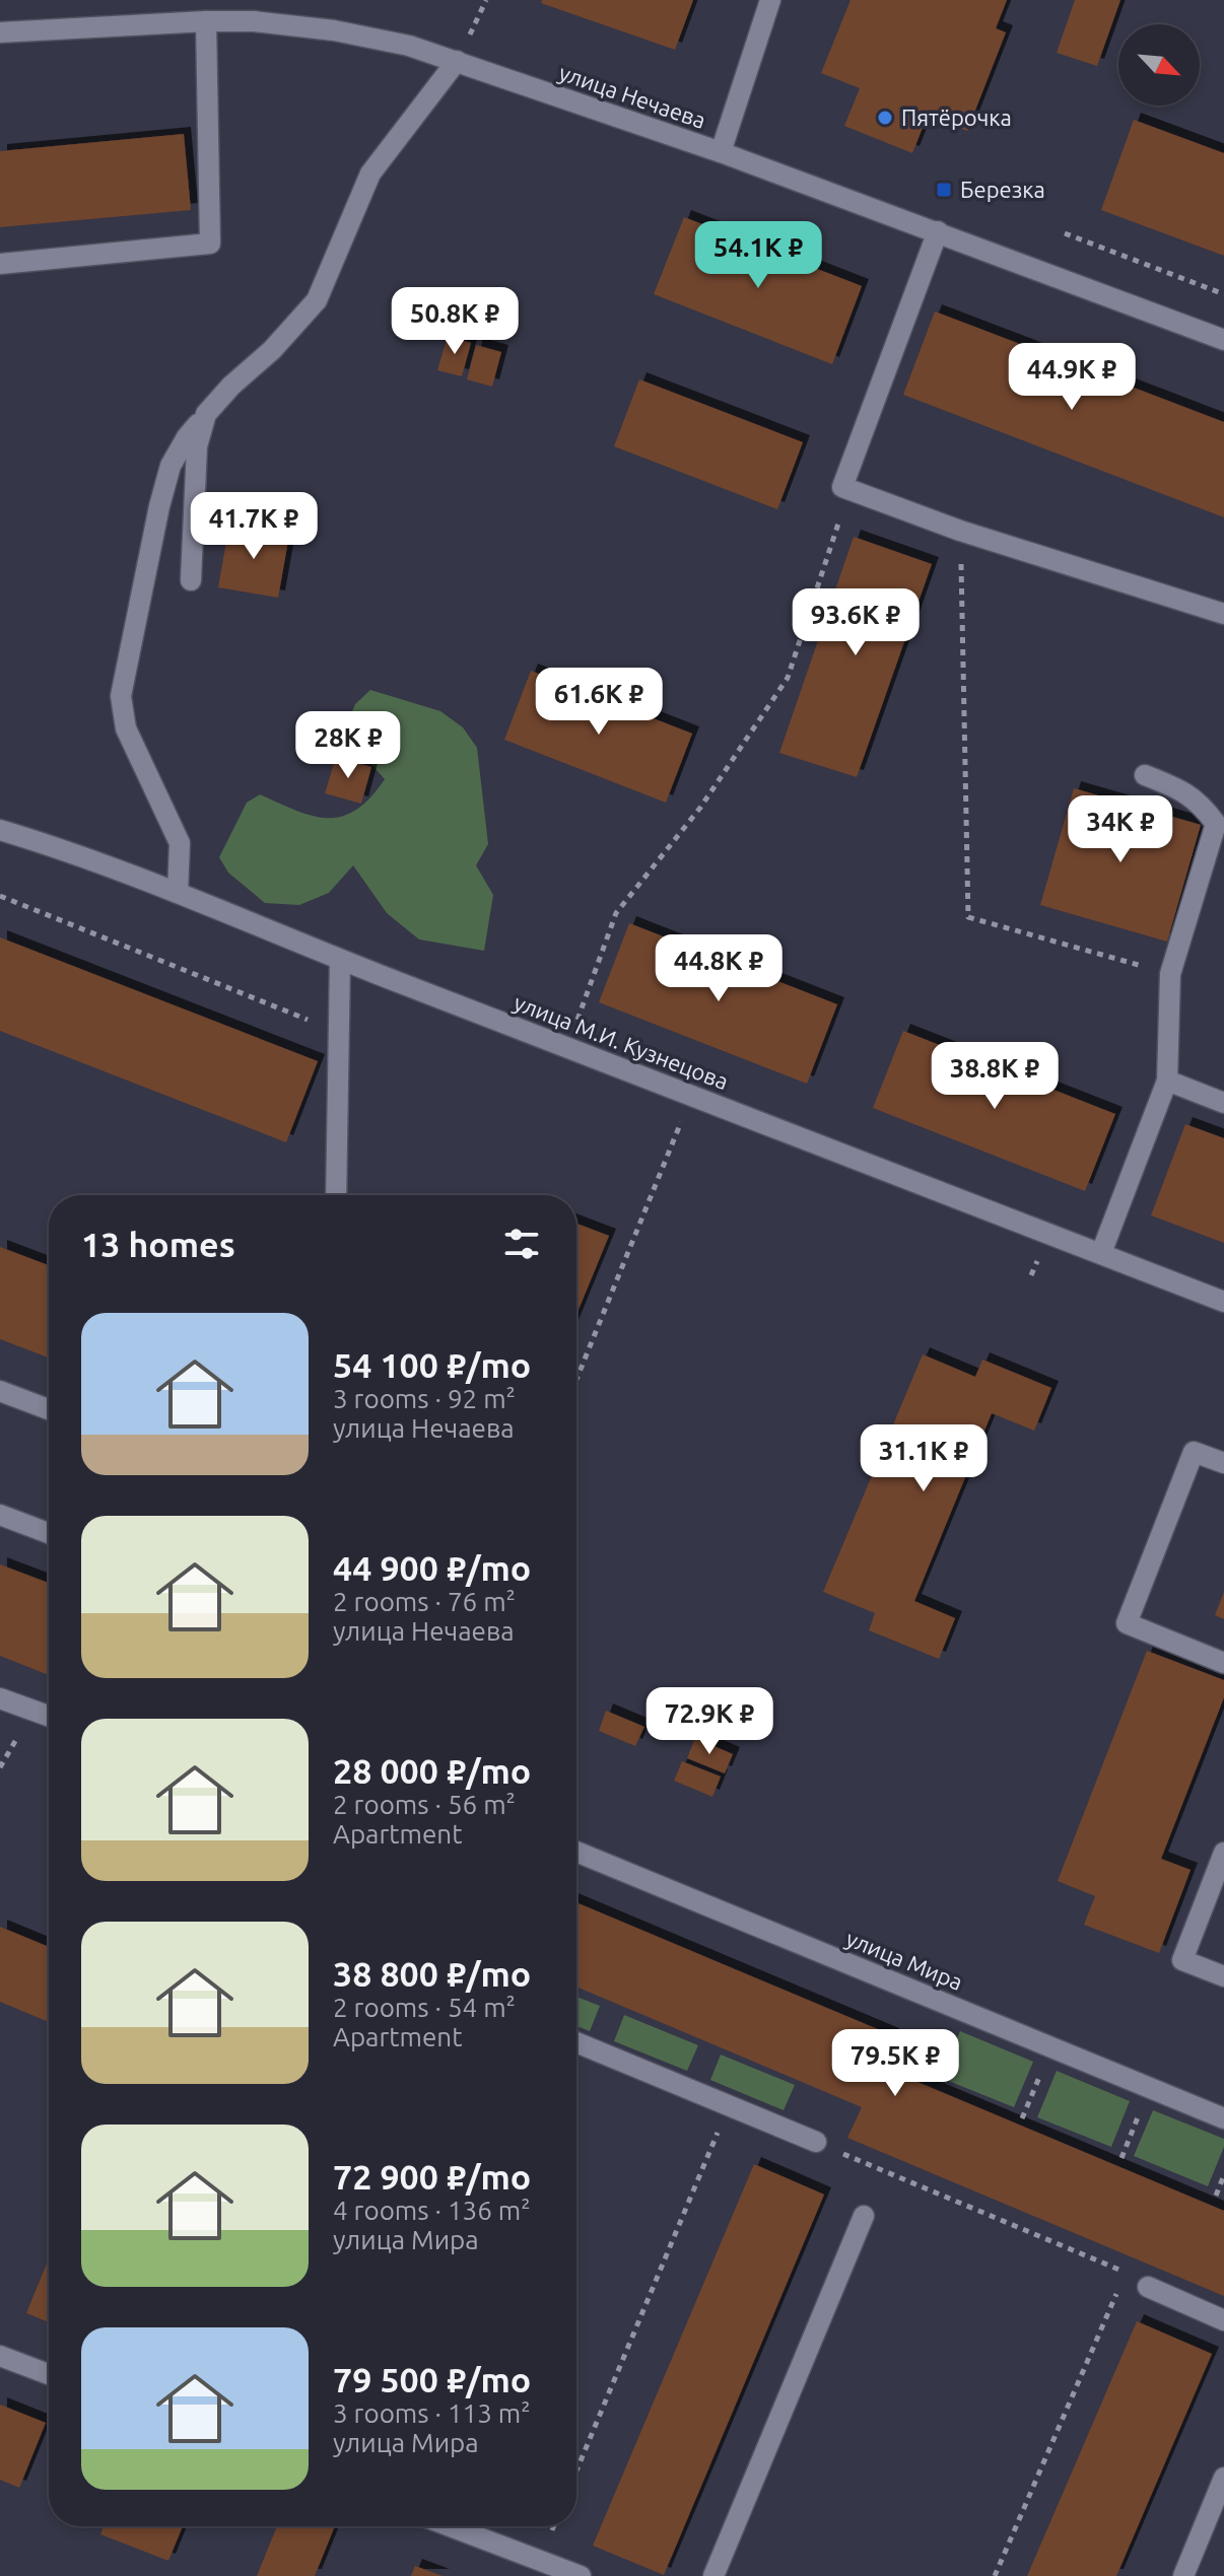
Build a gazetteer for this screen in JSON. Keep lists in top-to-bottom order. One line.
{"streets":{"street":["улица Нечаева","улица М.И. Кузнецова","улица Мира"]},"places":{"other":["Пятёрочка"],"transit":["Березка"]},"north":"bottom right","page":{"price":["54.1K ₽","50.8K ₽","44.9K ₽","41.7K ₽","93.6K ₽","61.6K ₽","28K ₽","34K ₽","44.8K ₽","38.8K ₽","31.1K ₽","72.9K ₽","79.5K ₽"],"heading":"13 homes","list":[{"name":"54 100 ₽/mo","note":"3 rooms · 92 m² · улица Нечаева"},{"name":"44 900 ₽/mo","note":"2 rooms · 76 m² · улица Нечаева"},{"name":"28 000 ₽/mo","note":"2 rooms · 56 m² · Apartment"},{"name":"38 800 ₽/mo","note":"2 rooms · 54 m² · Apartment"},{"name":"72 900 ₽/mo","note":"4 rooms · 136 m² · улица Мира"},{"name":"79 500 ₽/mo","note":"3 rooms · 113 m² · улица Мира"}]}}
